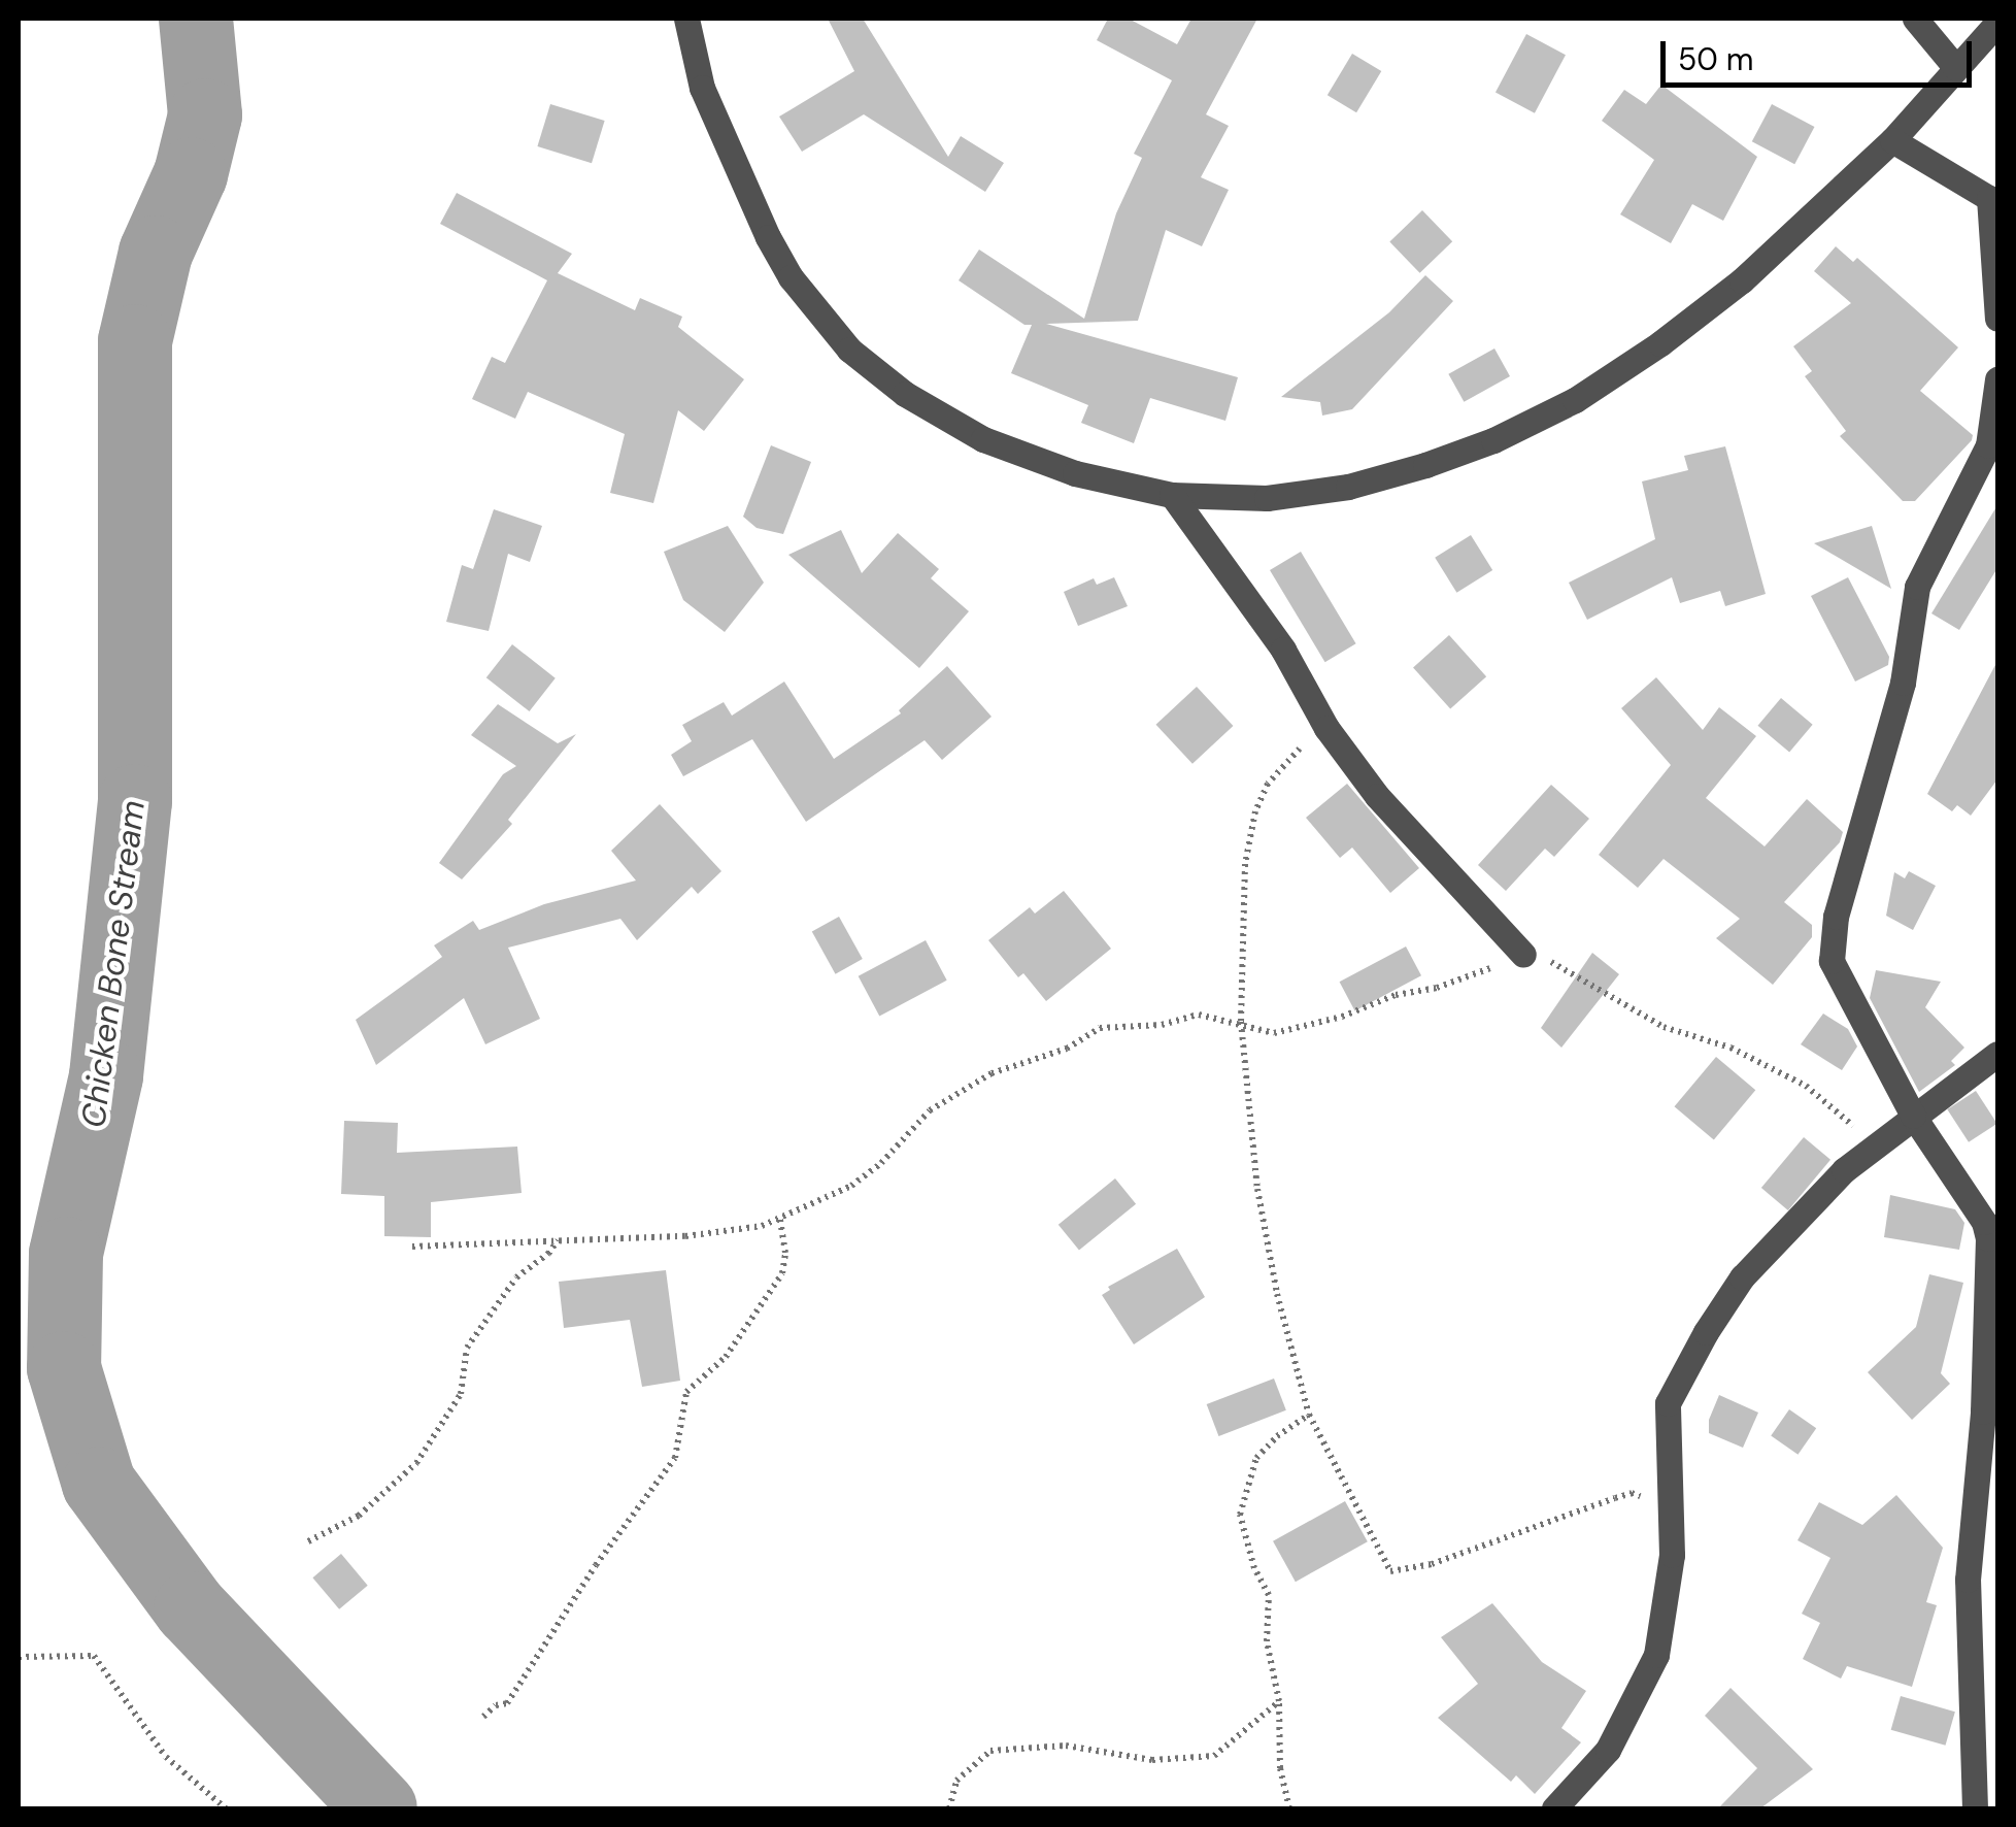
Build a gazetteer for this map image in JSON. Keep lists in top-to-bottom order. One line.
{"water":["Chicken Bone Stream"],"scale_bar":"50 m"}
